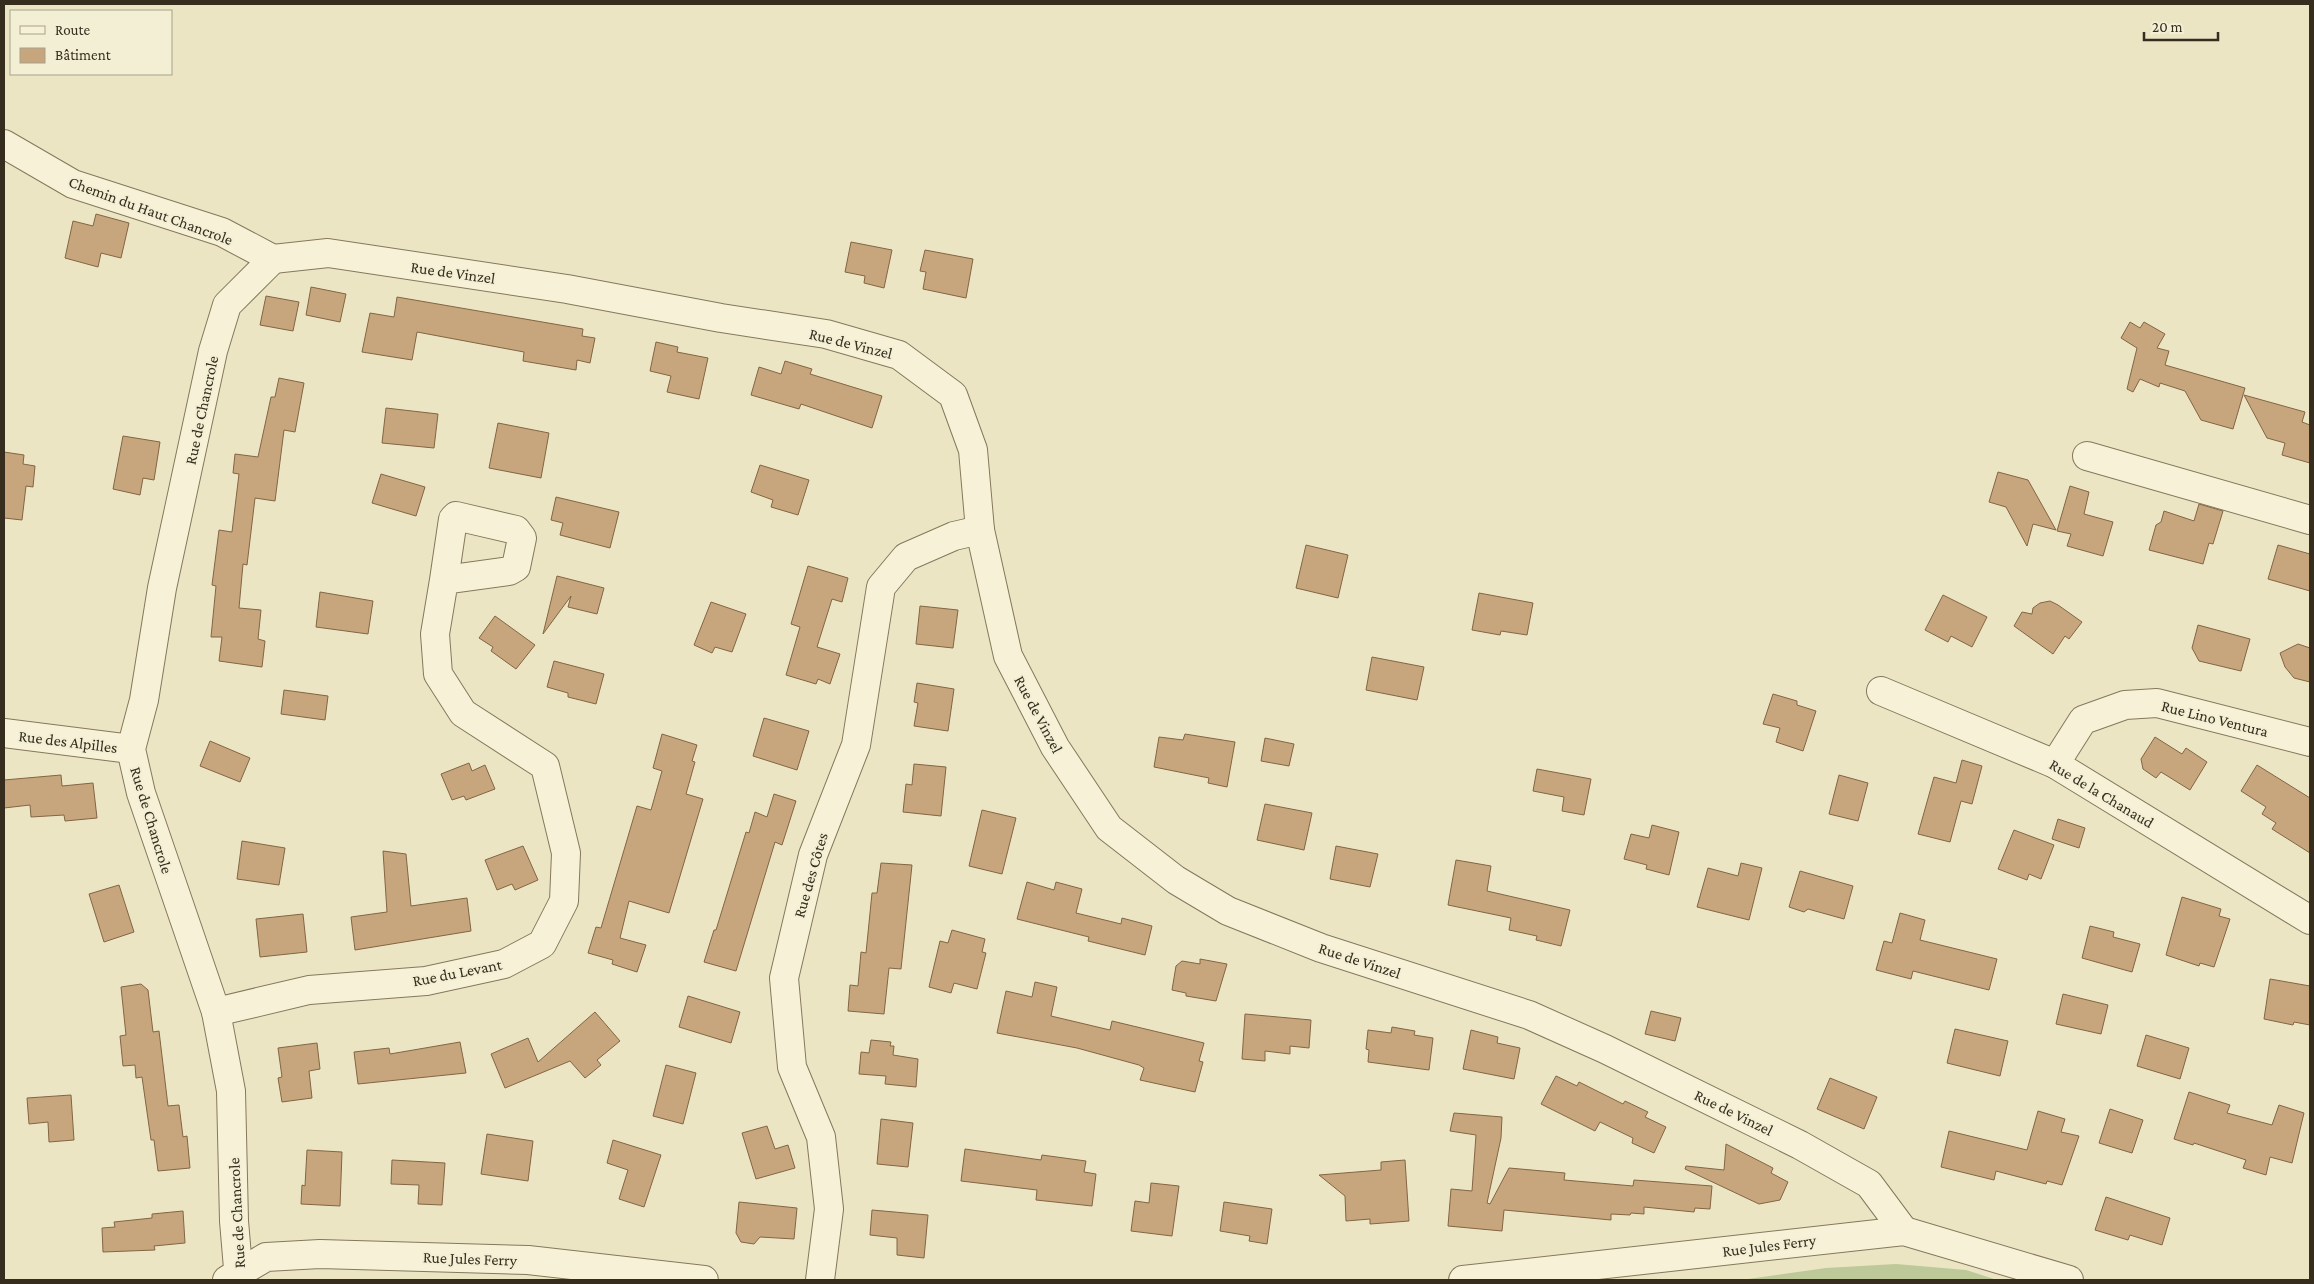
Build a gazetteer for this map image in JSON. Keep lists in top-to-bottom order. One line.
{"streets":{"street":["Chemin du Haut Chancrole","Rue de Vinzel","Rue de Chancrole","Rue Lino Ventura","Rue des Alpilles","Rue de la Chanaud","Rue des Côtes","Rue du Levant","Rue Jules Ferry"]},"crossings":[["Chemin du Haut Chancrole","Rue de Vinzel"],["Chemin du Haut Chancrole","Rue de Chancrole"],["Rue de Vinzel","Rue de Chancrole"],["Rue de Vinzel","Rue des Côtes"],["Rue de Vinzel","Rue Jules Ferry"],["Rue de Chancrole","Rue des Alpilles"],["Rue de Chancrole","Rue du Levant"],["Rue de Chancrole","Rue Jules Ferry"],["Rue Lino Ventura","Rue de la Chanaud"]],"legend":["Route","Bâtiment"],"scale_bar":"20 m"}
